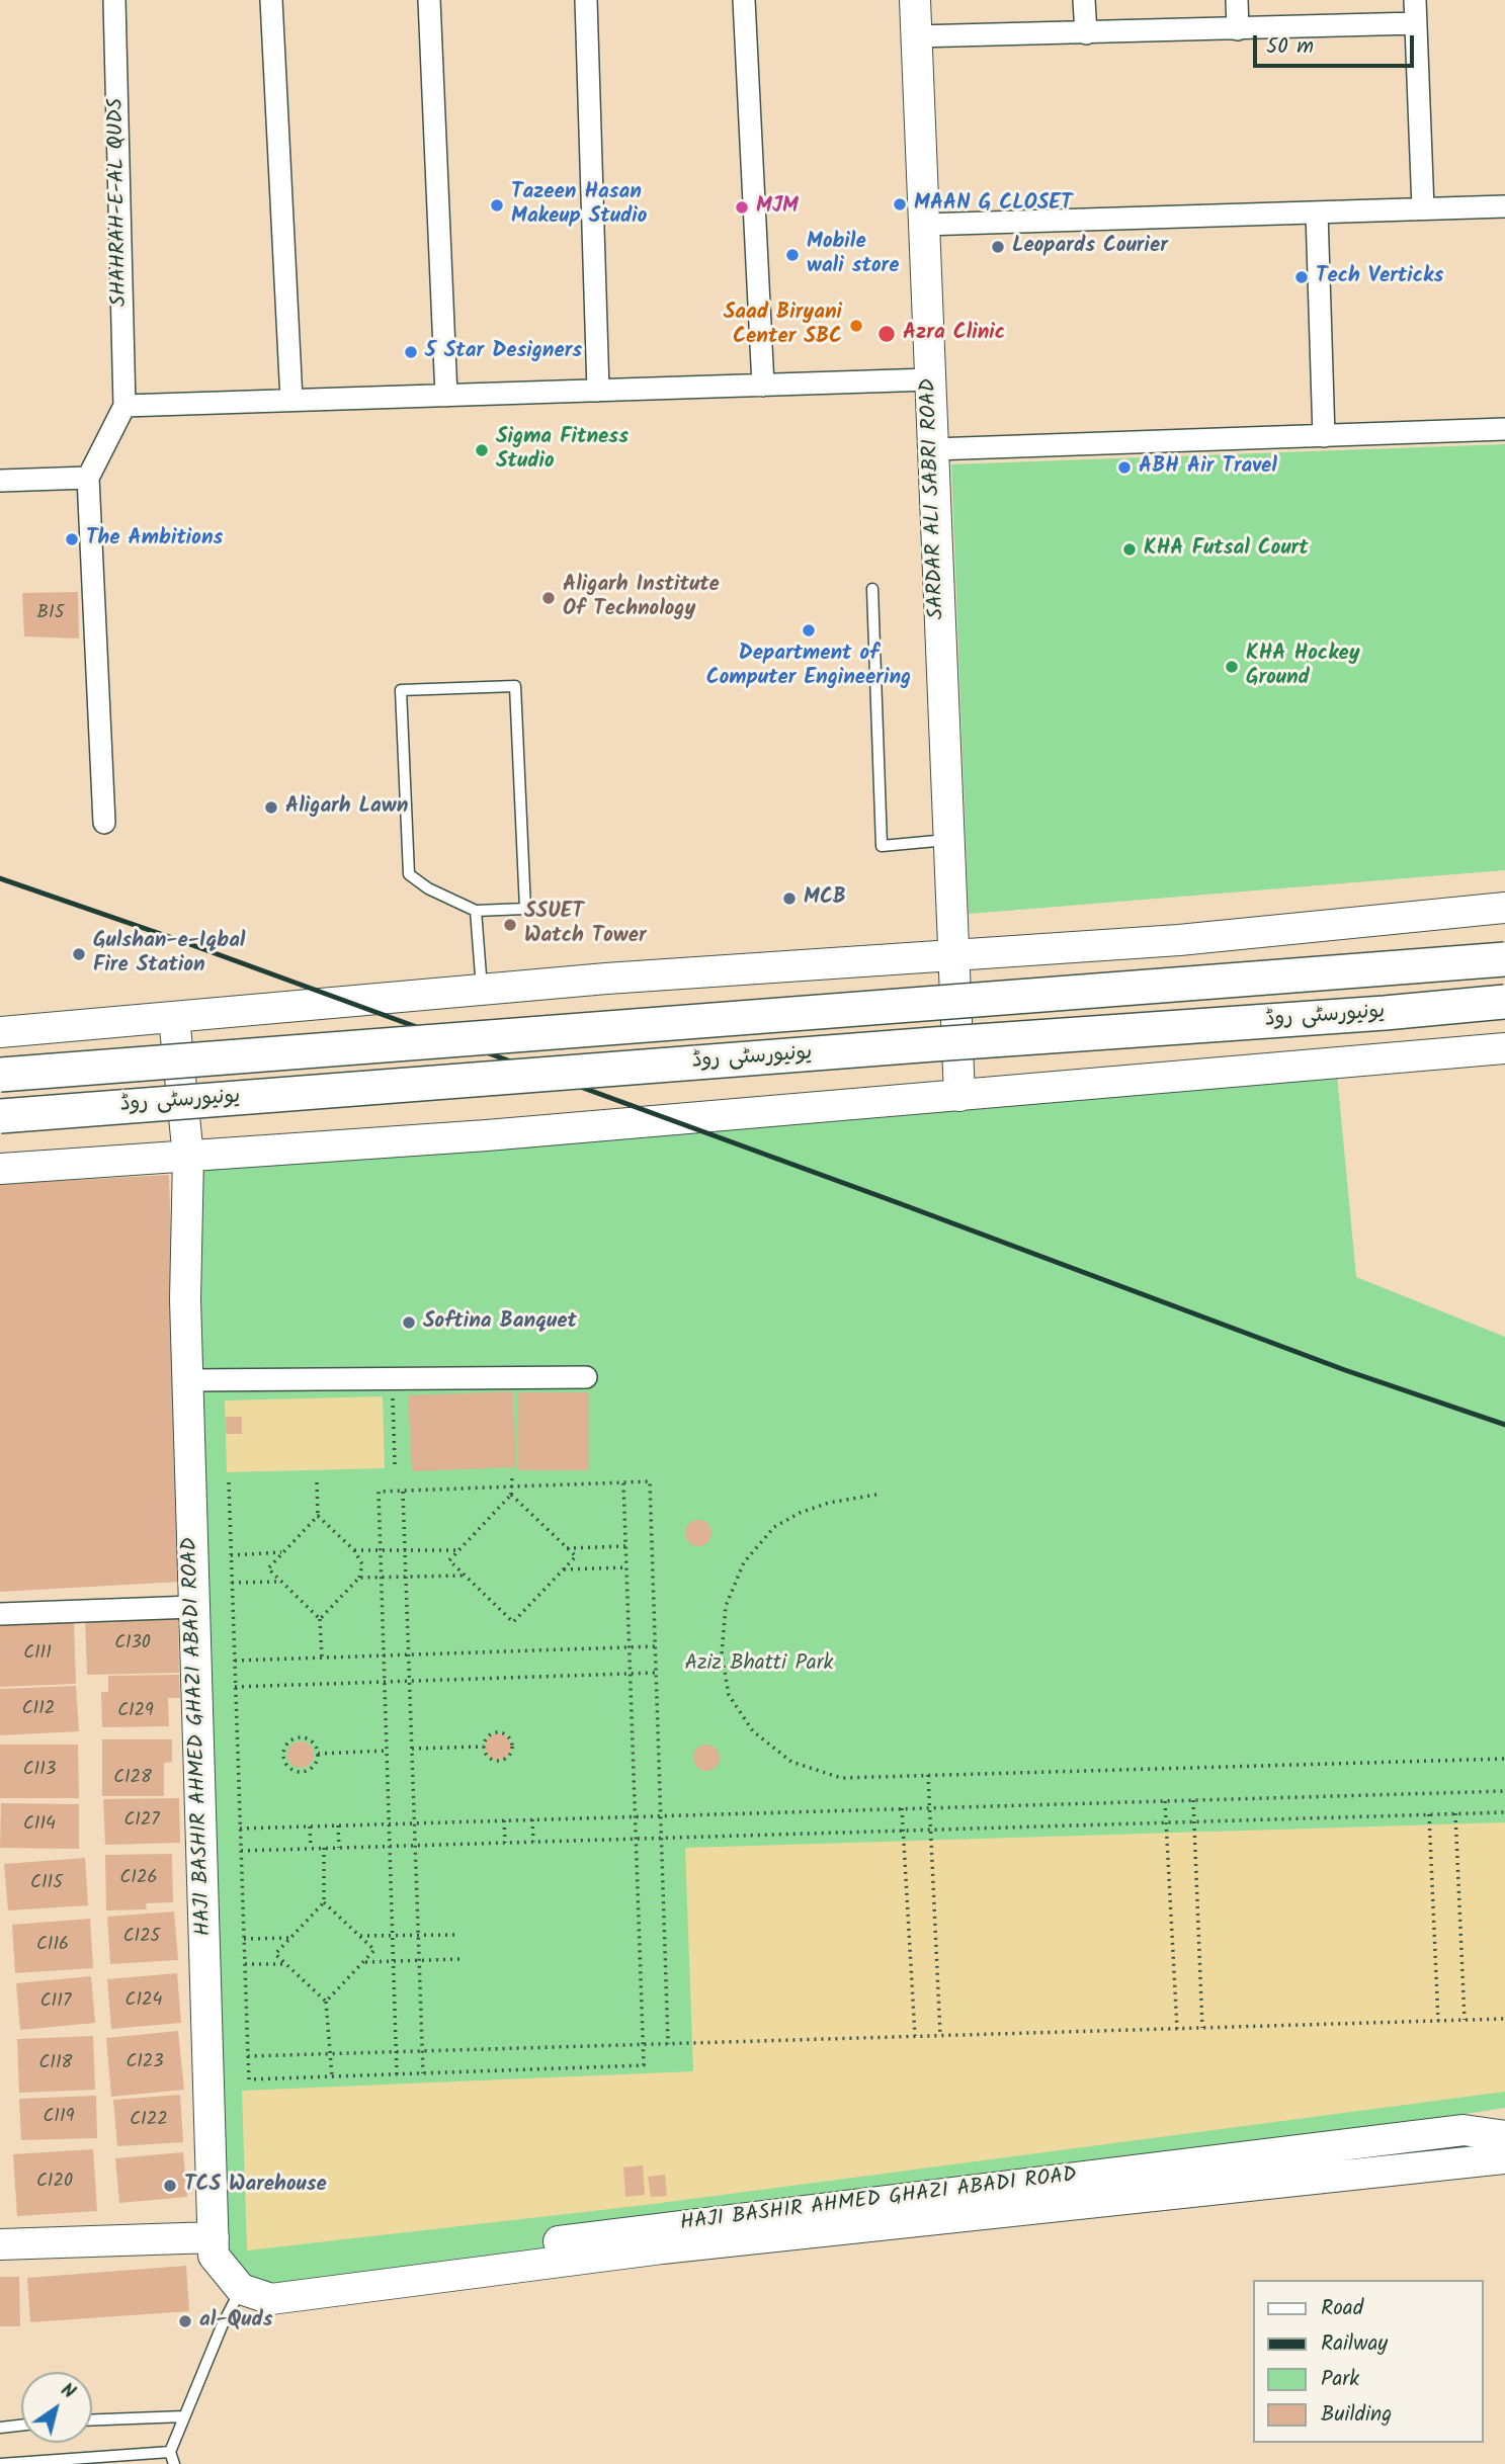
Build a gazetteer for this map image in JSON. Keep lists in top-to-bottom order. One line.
{"streets":{"main road":["یونیورسٹی روڈ"],"street":["SHAHRAH-E-AL QUDS","SARDAR ALI SABRI ROAD","HAJI BASHIR AHMED GHAZI ABADI ROAD"]},"parks":["Aziz Bhatti Park"],"places":["MAAN G CLOSET","Tazeen Hasan Makeup Studio","MJM","Leopards Courier","Mobile wali store","Tech Verticks","Saad Biryani Center SBC","Azra Clinic","5 Star Designers","Sigma Fitness Studio","ABH Air Travel","The Ambitions","KHA Futsal Court","Aligarh Institute Of Technology","Department of Computer Engineering","KHA Hockey Ground","Aligarh Lawn","MCB","SSUET Watch Tower","Gulshan-e-Iqbal Fire Station","Softina Banquet","TCS Warehouse","al-Quds"],"house_numbers":["B15","C130","C111","C112","C129","C113","C128","C127","C114","C126","C115","C125","C116","C124","C117","C123","C118","C119","C122","C120"],"legend":["Road","Railway","Park","Building"],"scale_bar":"50 m","north":"top right"}
